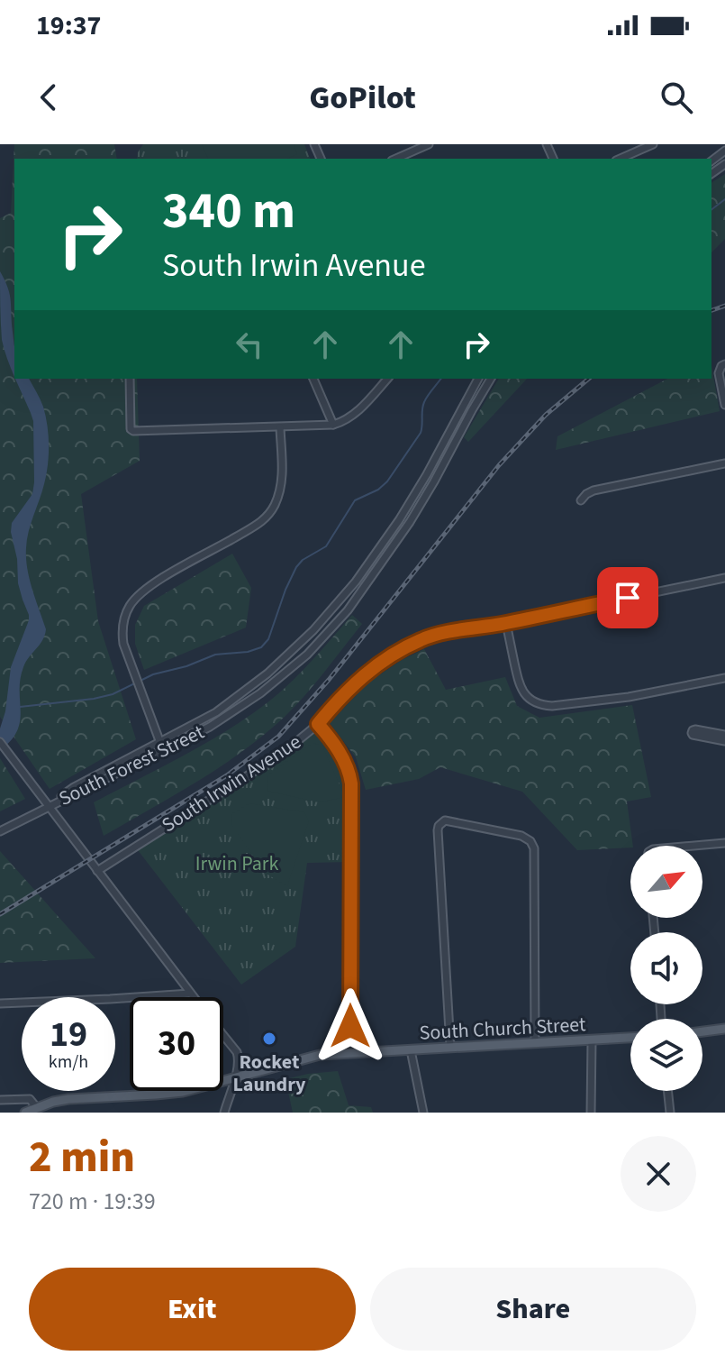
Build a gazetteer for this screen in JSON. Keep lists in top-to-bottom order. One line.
{"streets":{"main road":["South Church Street"],"street":["South Forest Street","South Irwin Avenue"]},"parks":["Irwin Park"],"places":["Rocket Laundry"],"north":"top right","page":{"status":"19:37","header":"GoPilot","turn":["340 m","South Irwin Avenue"],"speed":"19 km/h","limit":"30","heading":["2 min","720 m · 19:39"],"buttons":["Exit","Share"]}}
